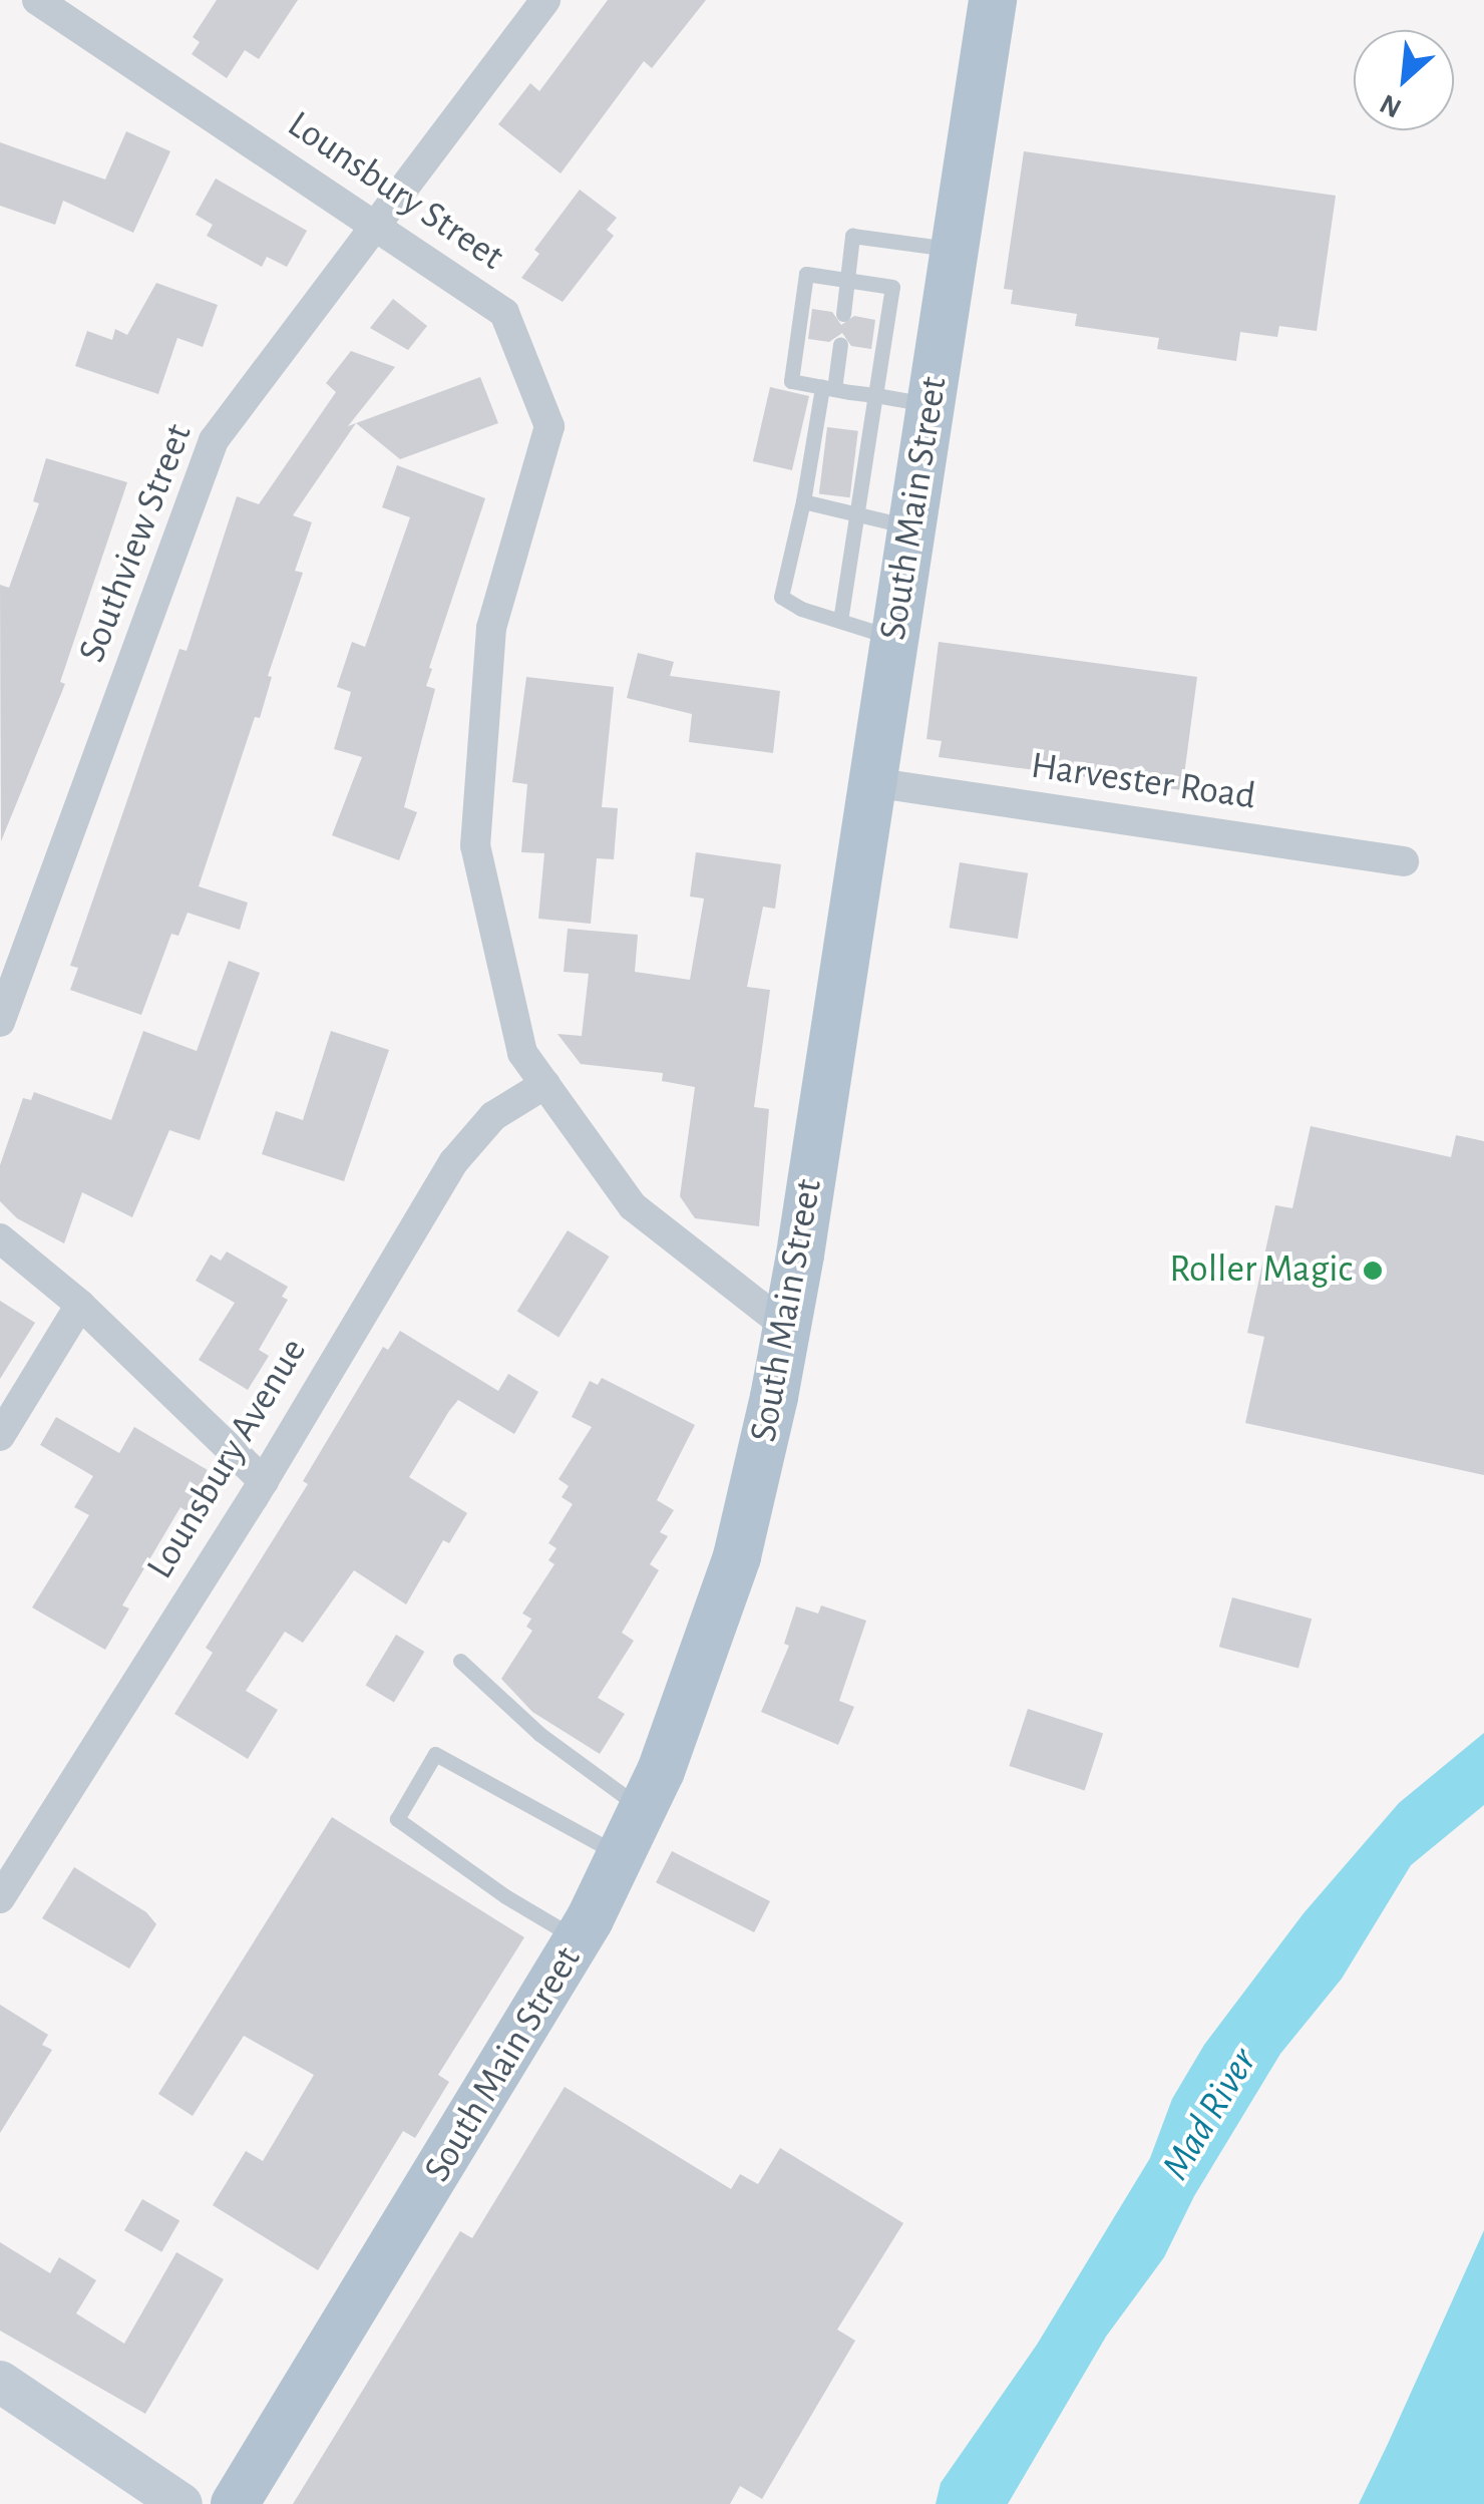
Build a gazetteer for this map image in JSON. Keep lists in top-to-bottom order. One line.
{"streets":{"main road":["South Main Street"],"street":["Lounsbury Street","Southview Street","Harvester Road","Lounsbury Avenue"]},"crossings":[["Lounsbury Street","South Main Street"],["Lounsbury Street","Southview Street"],["Lounsbury Street","Lounsbury Avenue"],["South Main Street","Harvester Road"]],"water":["Mad River"],"places":["Roller Magic"],"north":"bottom left"}
